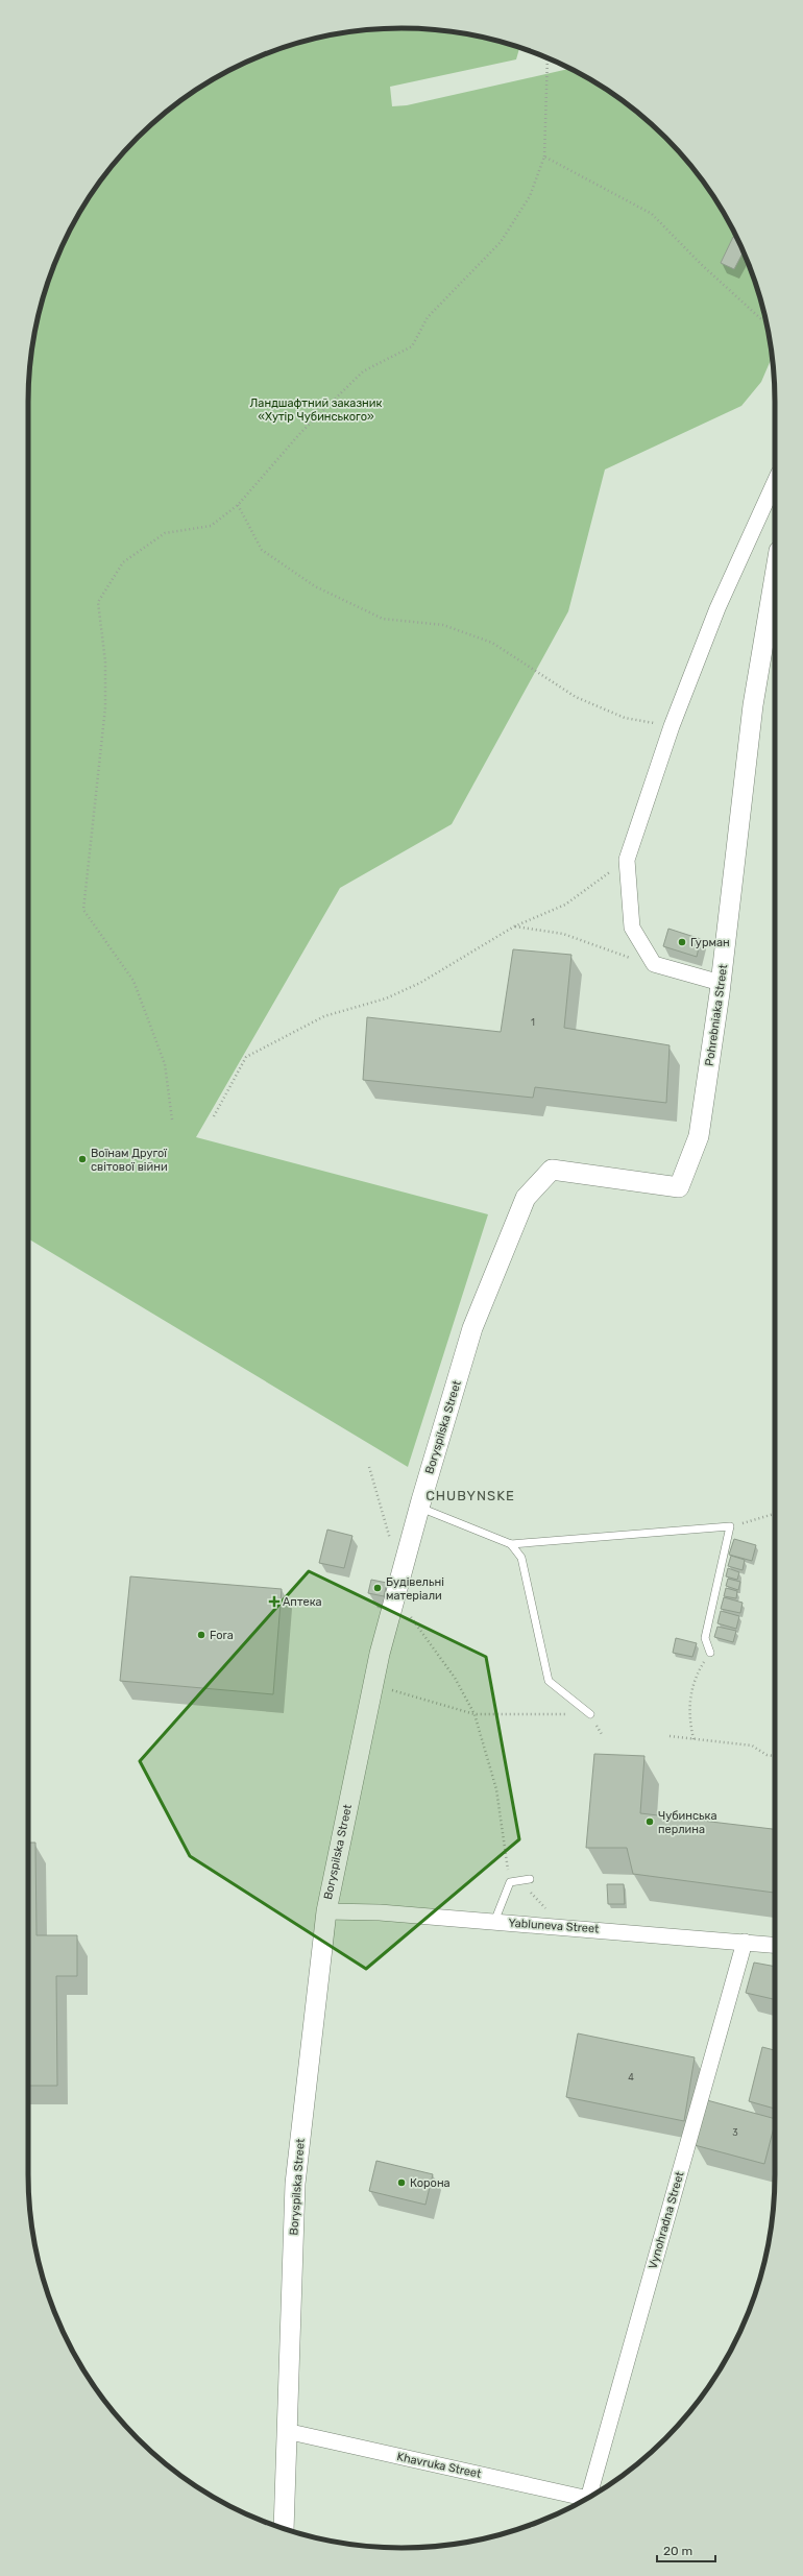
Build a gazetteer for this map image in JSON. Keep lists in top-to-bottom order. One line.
{"streets":{"street":["Pohrebniaka Street","Boryspilska Street","Yabluneva Street","Vynohradna Street","Khavruka Street"]},"crossings":[["Pohrebniaka Street","Boryspilska Street"],["Boryspilska Street","Yabluneva Street"],["Boryspilska Street","Khavruka Street"],["Yabluneva Street","Vynohradna Street"]],"districts":["CHUBYNSKE"],"parks":["Ландшафтний заказник «Хутір Чубинського»"],"places":{"other":["Гурман","Воїнам Другої світової війни","Будівельні матеріали","Fora","Чубинська перлина","Корона"],"health":["Аптека"]},"house_numbers":["1","4","3"],"scale_bar":"20 m"}
